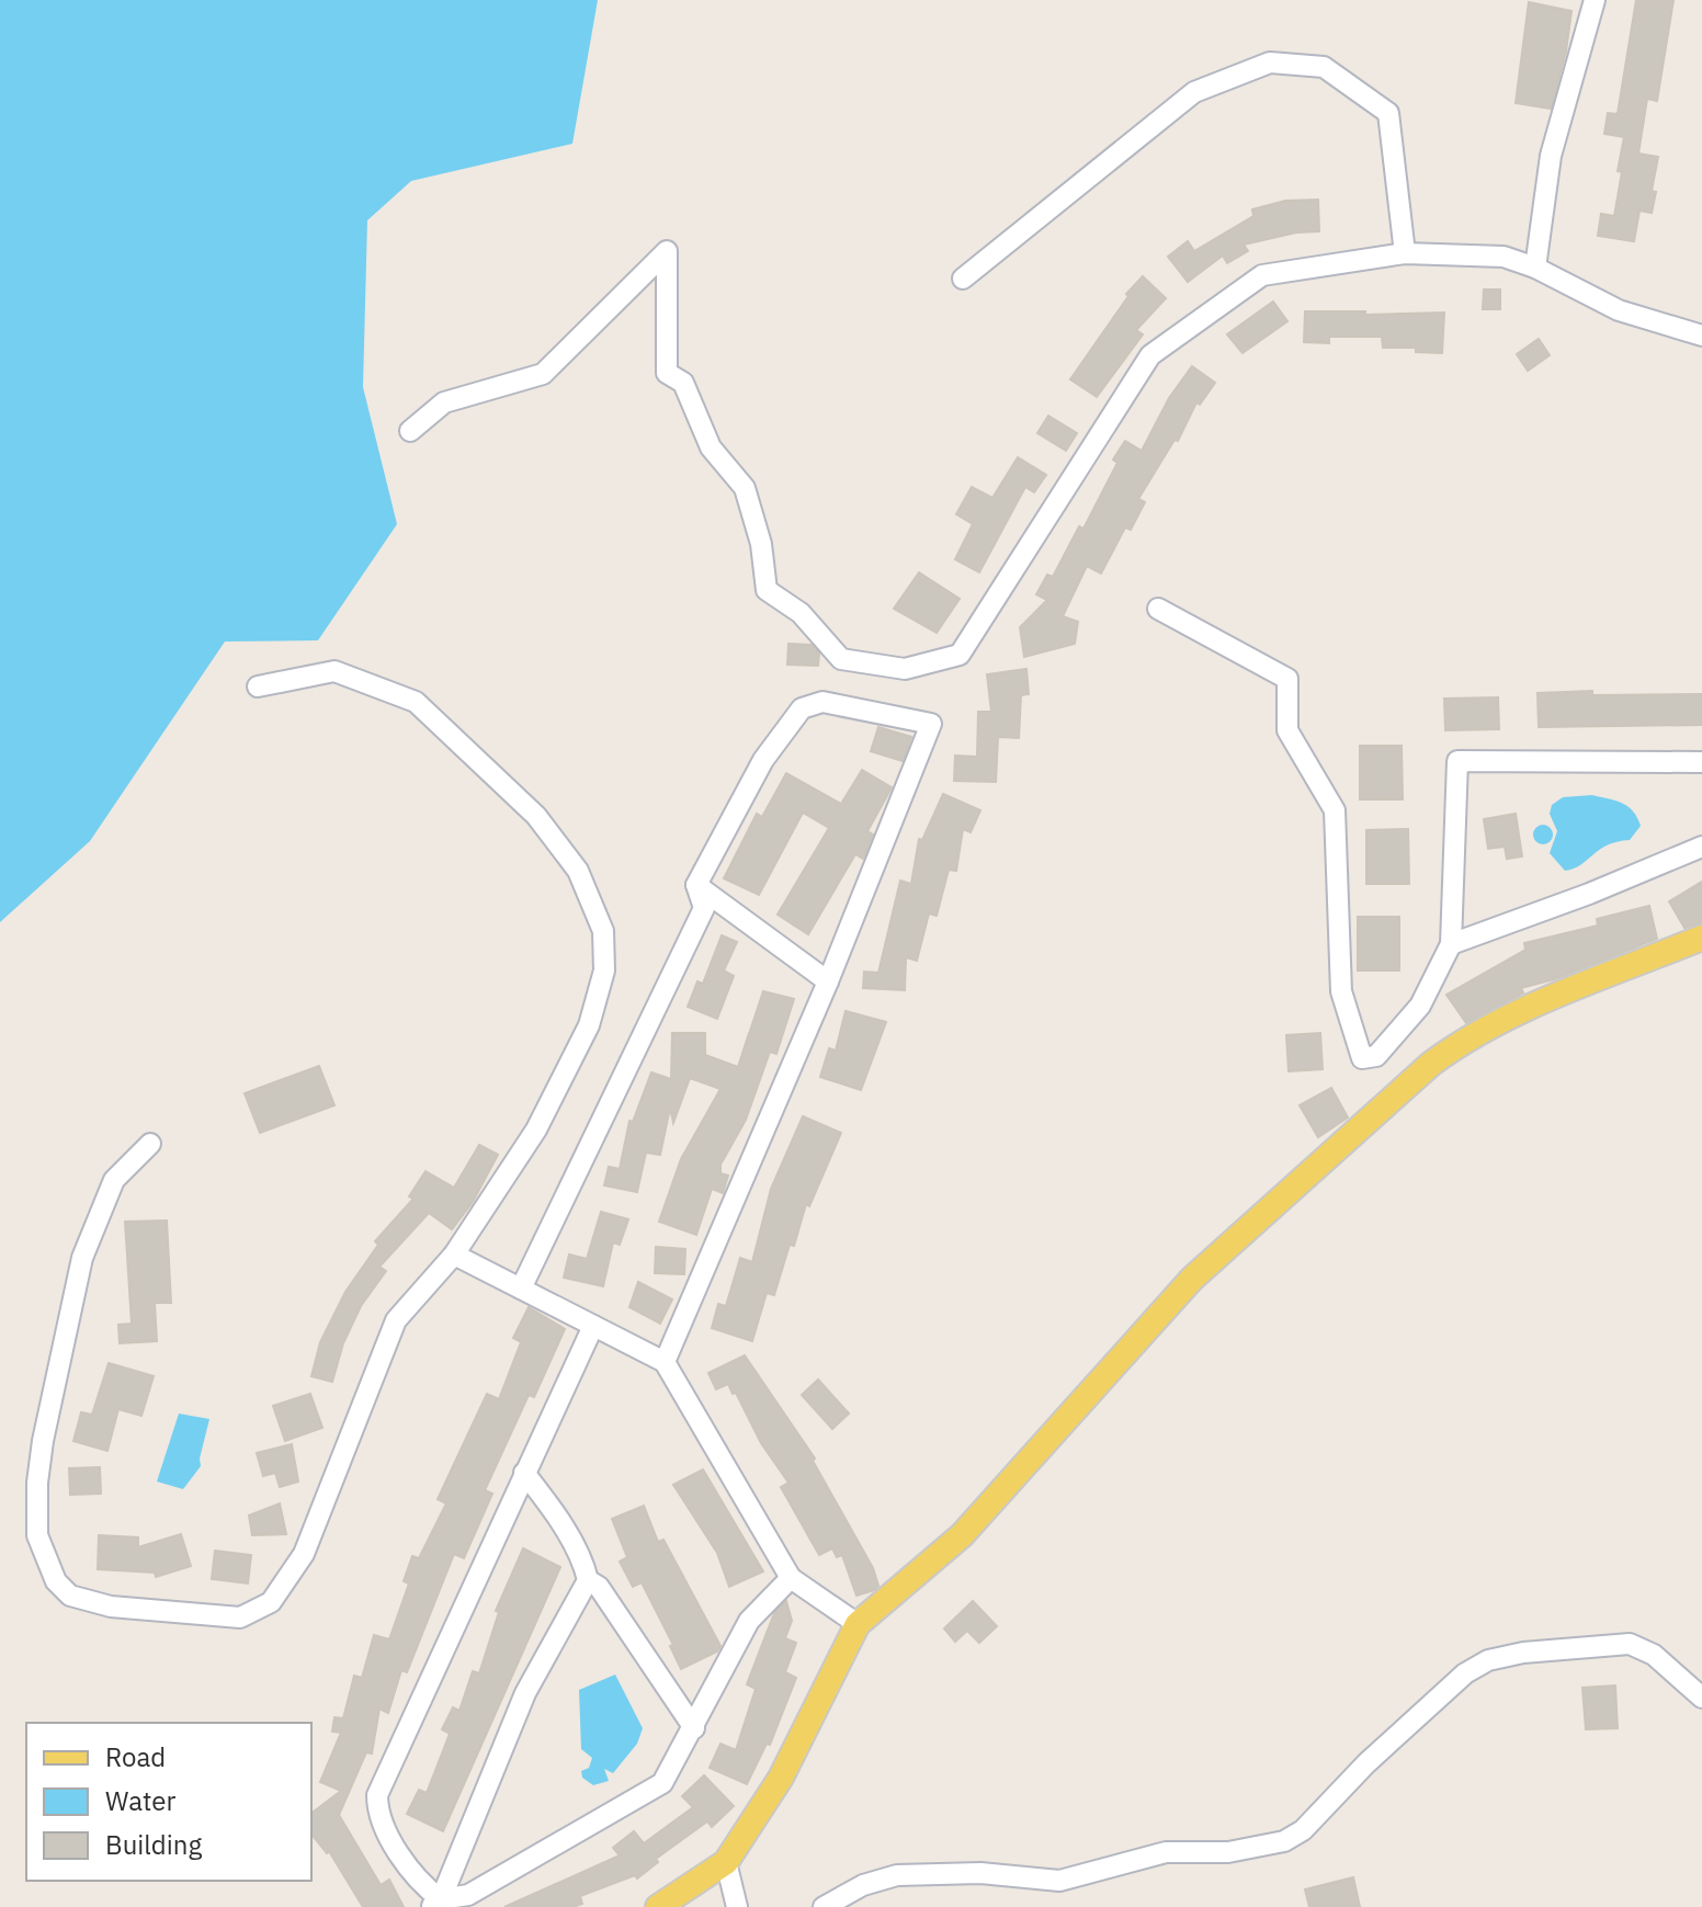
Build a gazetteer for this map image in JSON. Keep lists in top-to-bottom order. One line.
{"legend":["Road","Water","Building"]}
